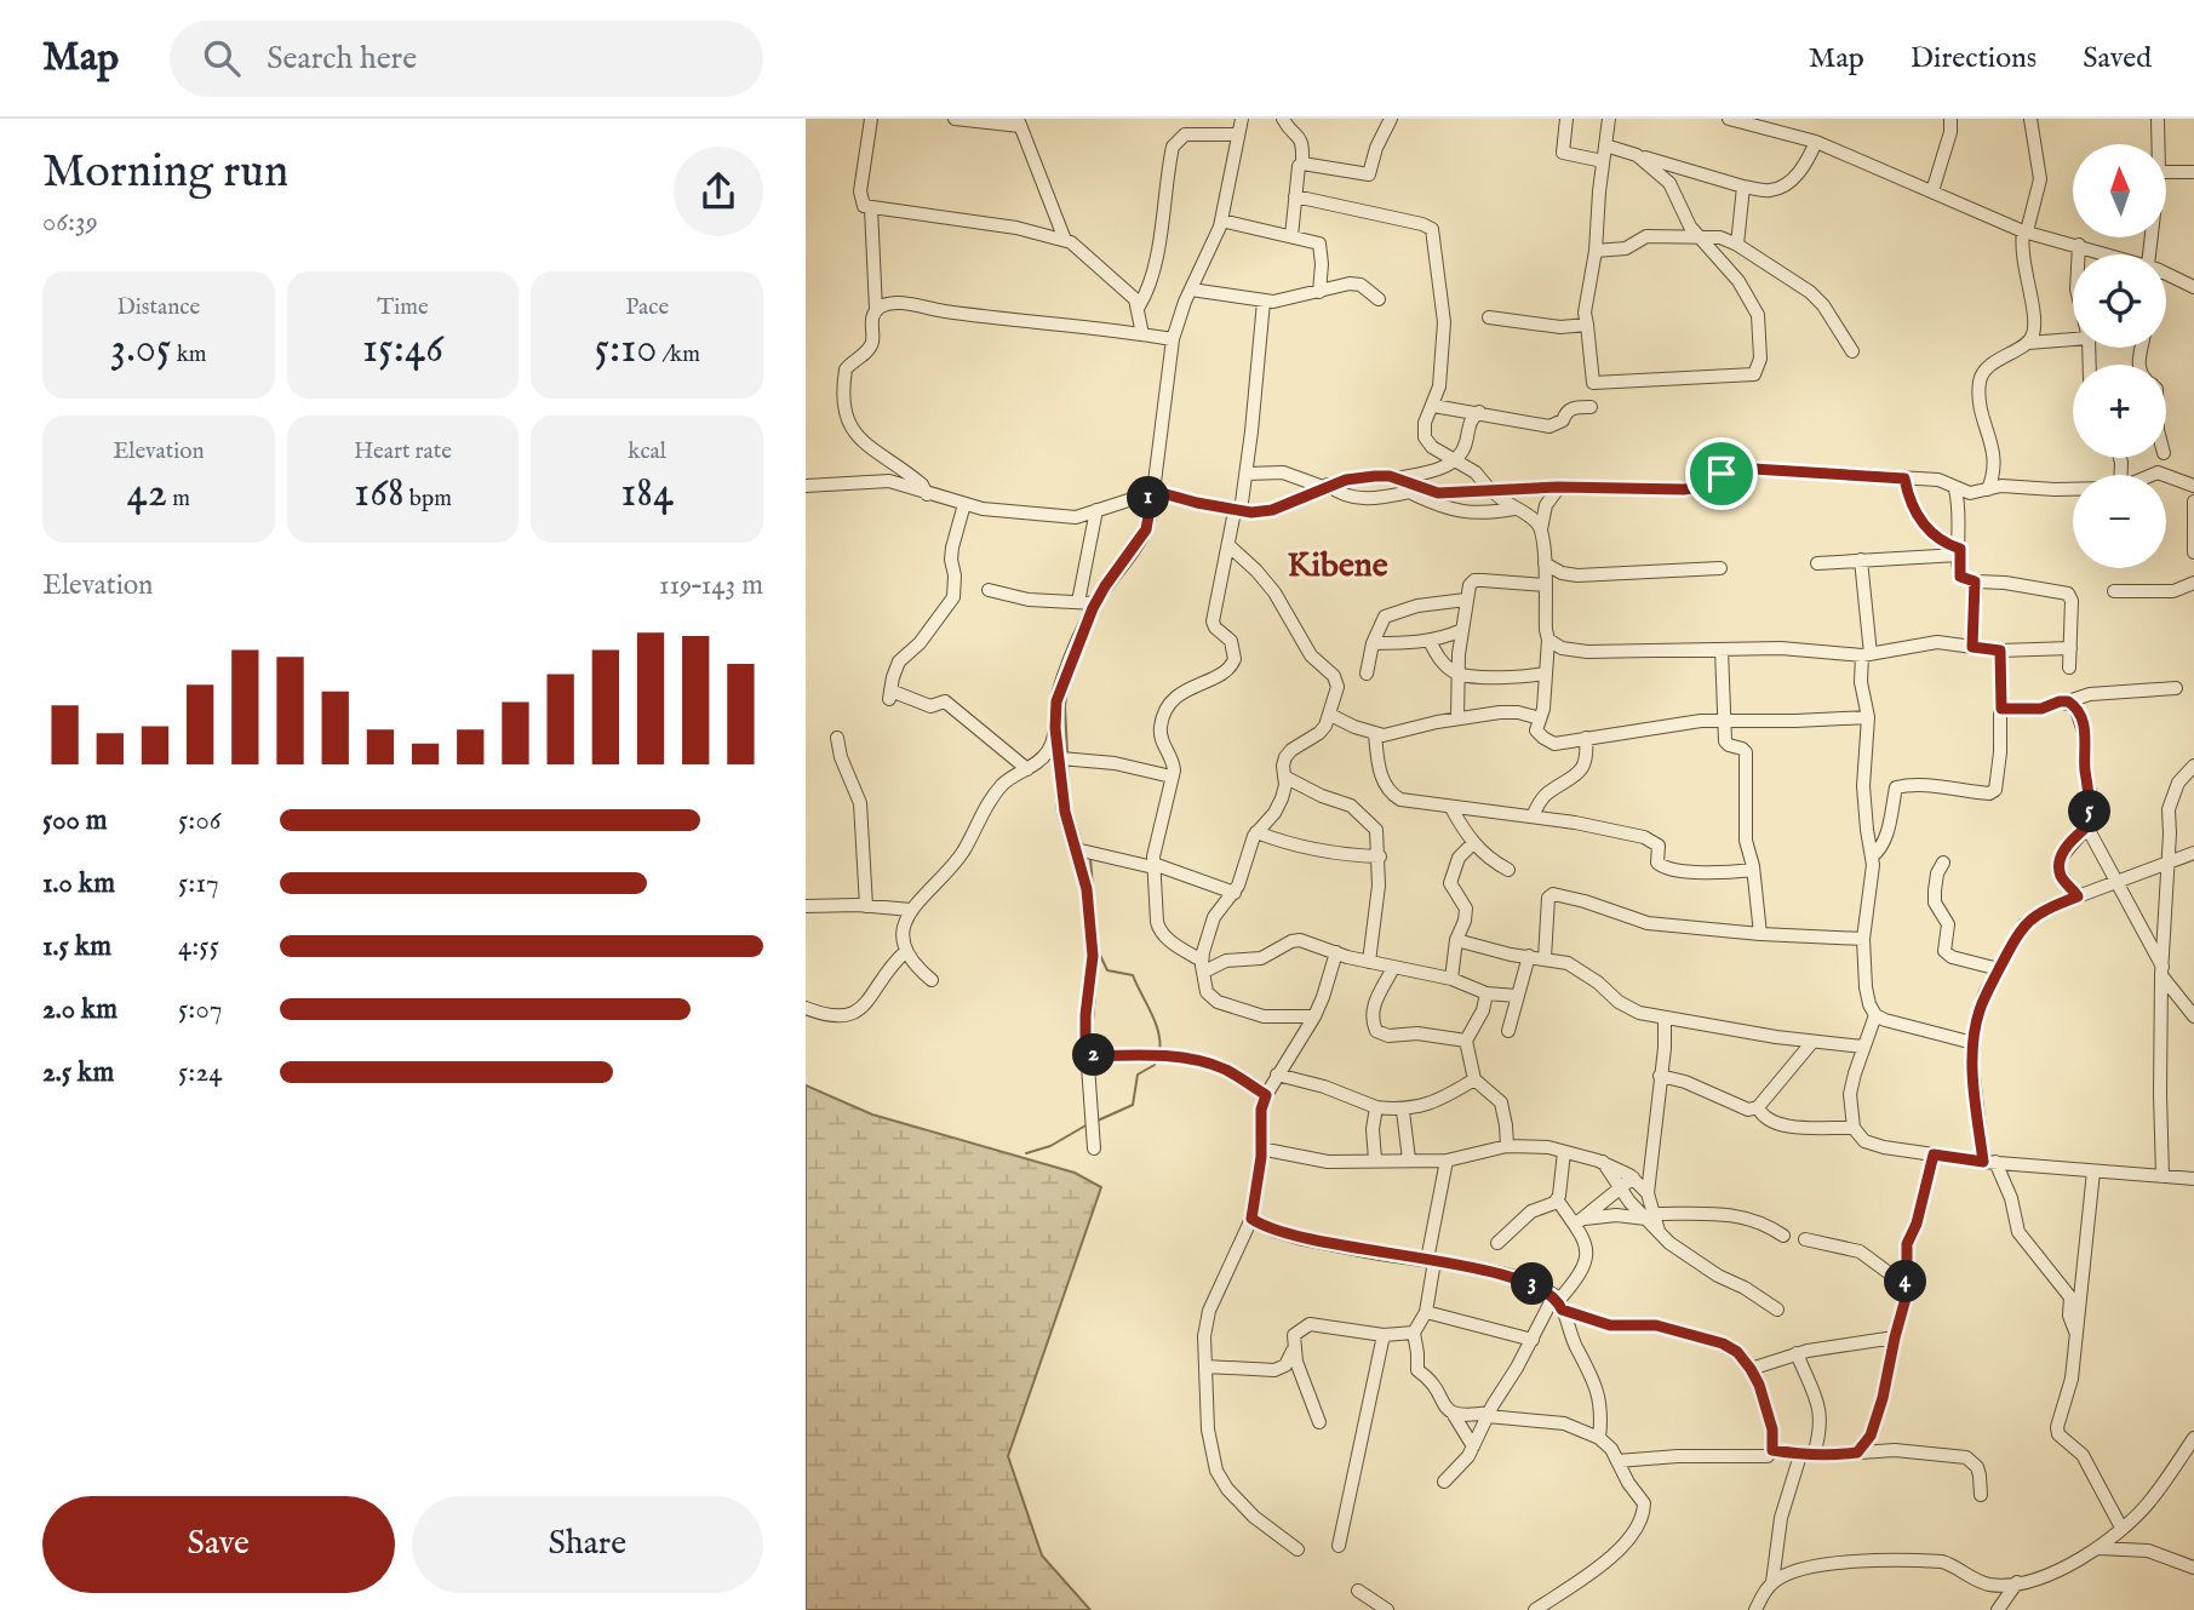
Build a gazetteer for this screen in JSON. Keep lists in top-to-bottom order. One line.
{"districts":["Kibene"],"north":"top","page":{"header":"Map","search":"Search here","nav":["Map","Directions","Saved"],"heading":["Morning run","06:39"],"map_buttons":["+","−"],"stats":[["Distance","3.05 km"],["Time","15:46"],["Pace","5:10 /km"],["Elevation","42 m"],["Heart rate","168 bpm"],["kcal","184"]],"pins":["1","5","2","4","3"],"chart":["Elevation","119–143 m"],"list":[{"name":"500 m","note":"5:06"},{"name":"1.0 km","note":"5:17"},{"name":"1.5 km","note":"4:55"},{"name":"2.0 km","note":"5:07"},{"name":"2.5 km","note":"5:24"}],"buttons":["Save","Share"]}}
